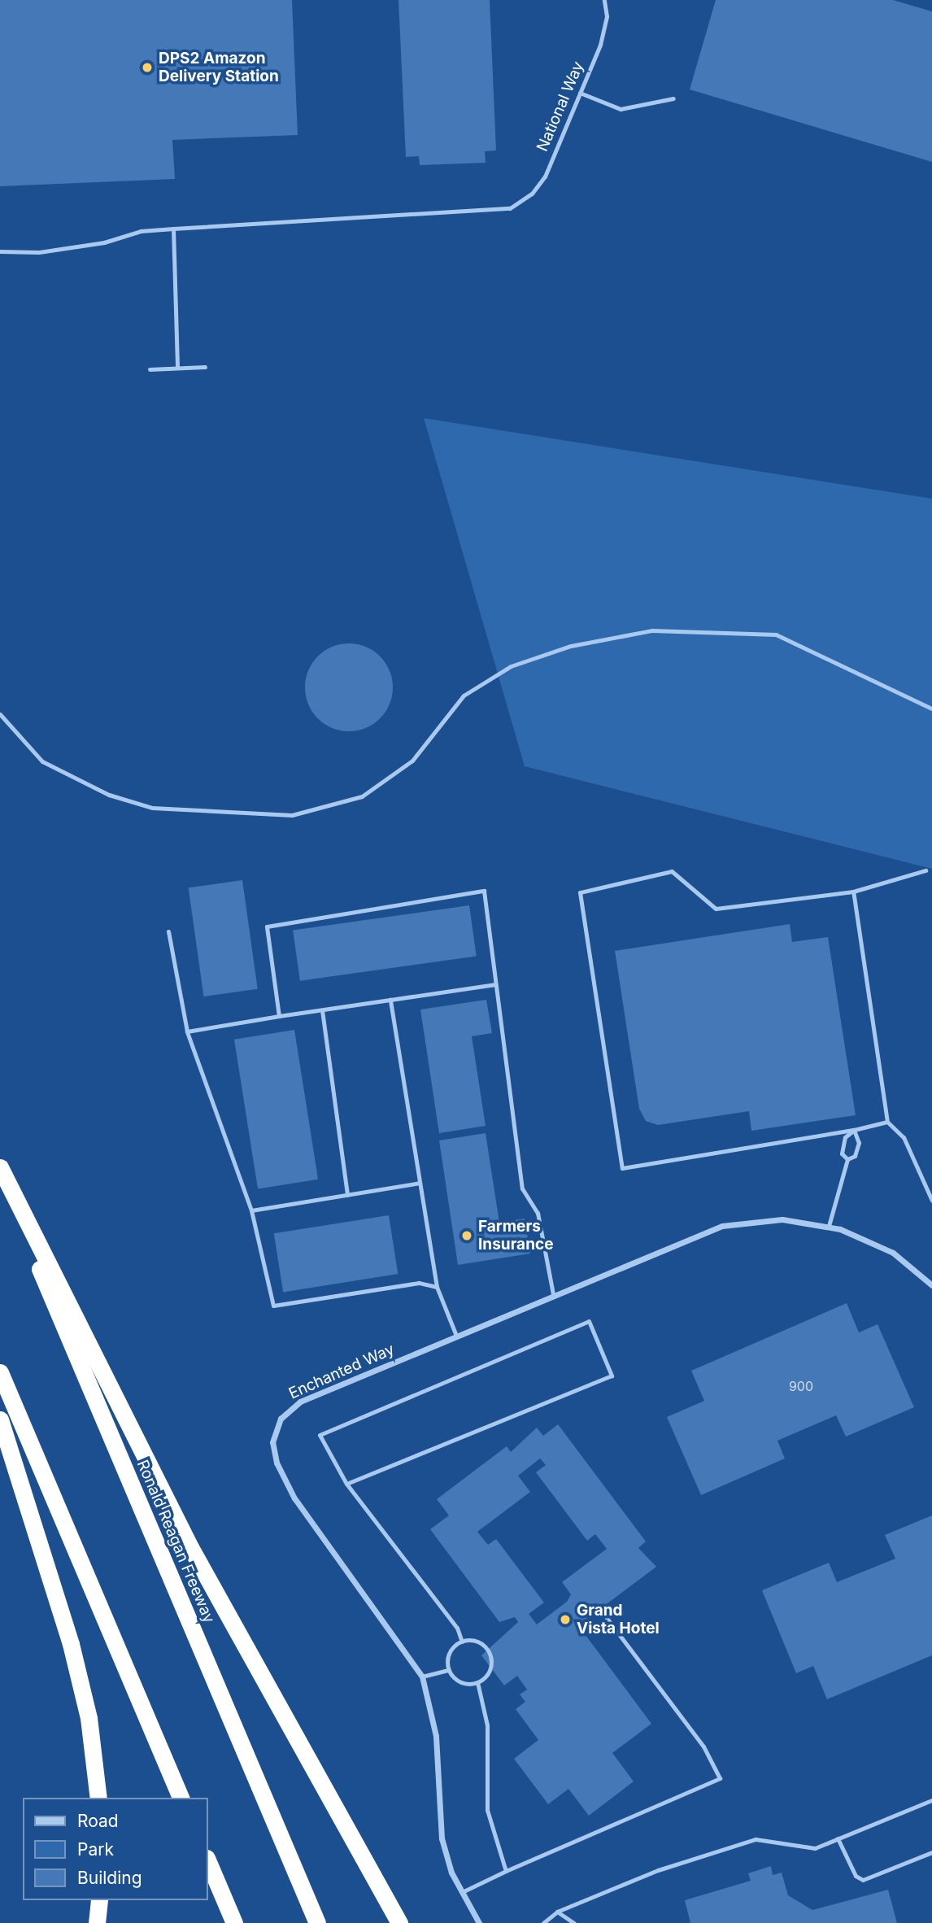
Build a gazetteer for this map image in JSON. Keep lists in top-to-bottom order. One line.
{"streets":{"highway":["Ronald Reagan Freeway"],"street":["Enchanted Way"],"lane":["National Way"]},"places":["DPS2 Amazon Delivery Station","Farmers Insurance","Grand Vista Hotel"],"house_numbers":["900"],"legend":["Road","Park","Building"]}
